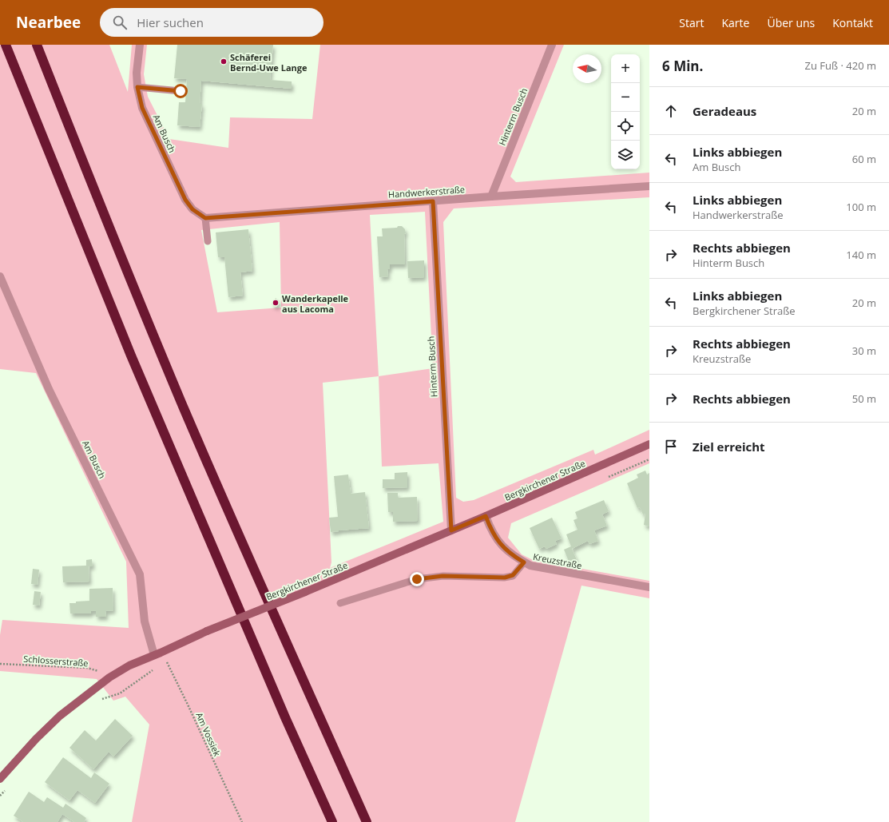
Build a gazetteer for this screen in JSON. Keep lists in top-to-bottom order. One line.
{"streets":{"street":["Hinterm Busch","Am Busch","Handwerkerstraße","Bergkirchener Straße","Kreuzstraße"],"path":["Schlosserstraße","Am Vossiek"]},"crossings":[["Hinterm Busch","Handwerkerstraße"],["Hinterm Busch","Bergkirchener Straße"],["Am Busch","Handwerkerstraße"],["Am Busch","Bergkirchener Straße"],["Am Busch","Am Vossiek"],["Bergkirchener Straße","Kreuzstraße"],["Bergkirchener Straße","Schlosserstraße"],["Bergkirchener Straße","Am Vossiek"]],"places":["Schäferei Bernd-Uwe Lange","Wanderkapelle aus Lacoma"],"north":"left","page":{"header":"Nearbee","search":"Hier suchen","nav":["Start","Karte","Über uns","Kontakt"],"heading":["6 Min.","Zu Fuß · 420 m"],"map_buttons":["+","−"],"list":[["Geradeaus","20 m"],["Links abbiegen","Am Busch","60 m"],["Links abbiegen","Handwerkerstraße","100 m"],["Rechts abbiegen","Hinterm Busch","140 m"],["Links abbiegen","Bergkirchener Straße","20 m"],["Rechts abbiegen","Kreuzstraße","30 m"],["Rechts abbiegen","50 m"],"Ziel erreicht"]}}
